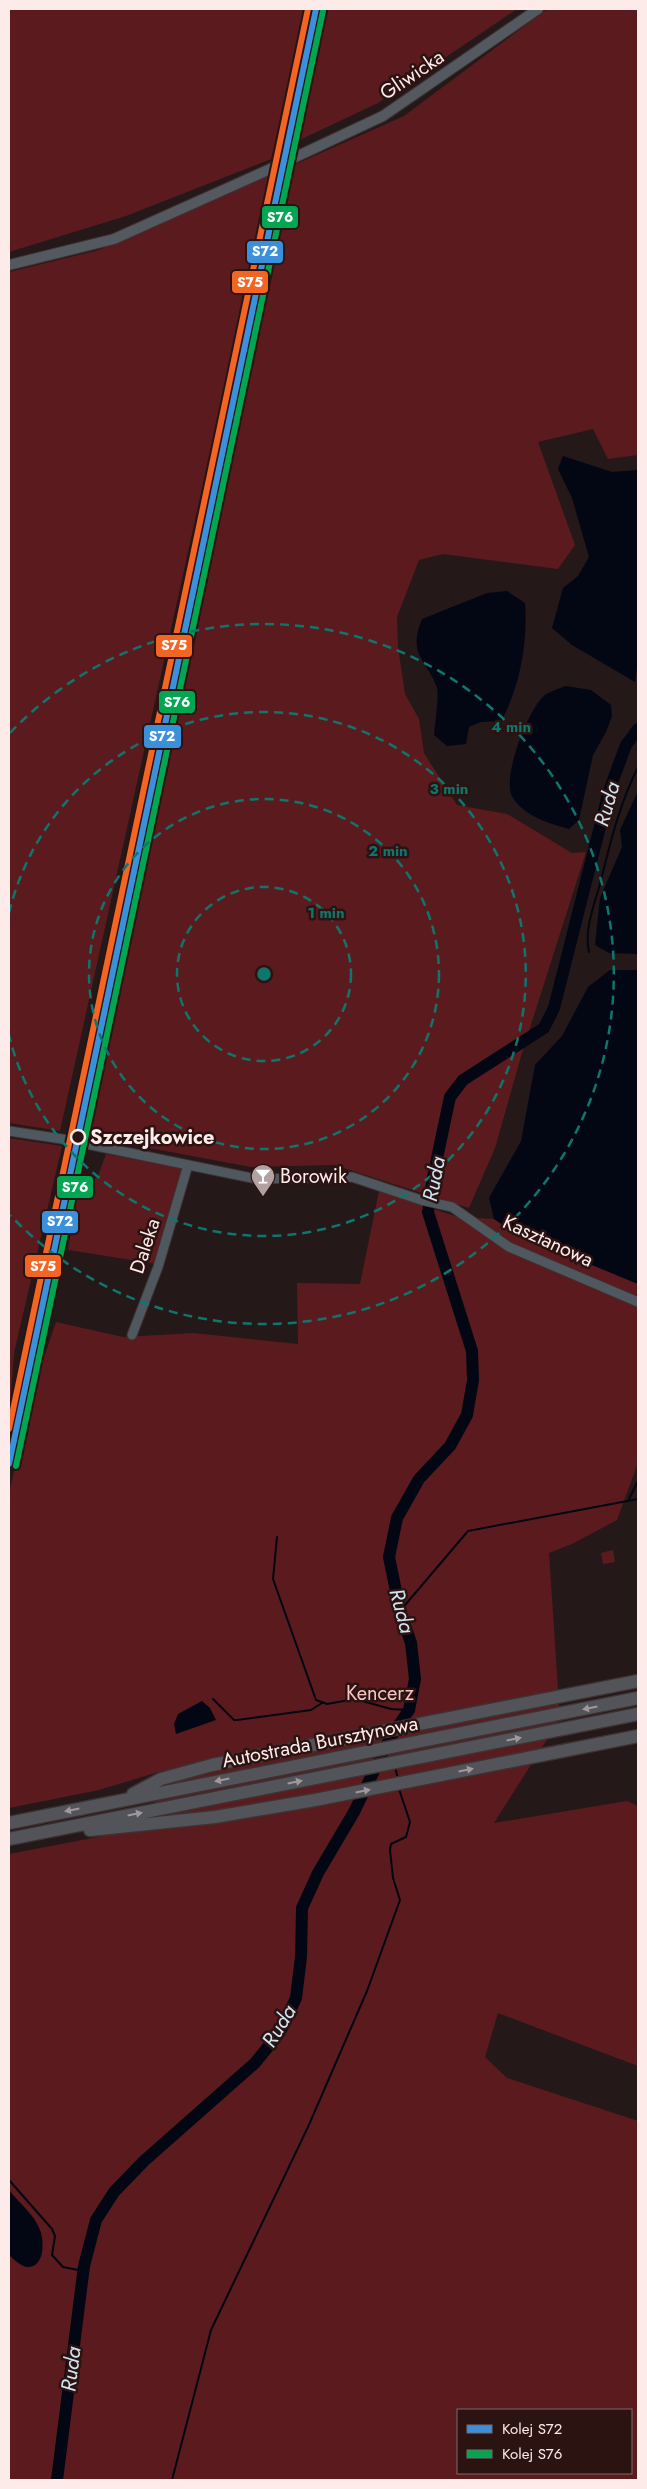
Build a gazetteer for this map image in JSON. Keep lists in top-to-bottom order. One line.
{"streets":{"highway":["Autostrada Bursztynowa"],"main road":["Gliwicka"],"street":["Kasztanowa","Daleka"]},"crossings":[["Kasztanowa","Daleka"]],"water":["Ruda"],"parks":["Kencerz"],"places":{"other":["Szczejkowice"],"bar":["Borowik"]},"lines":["rail line S72","transit line S75","rail line S76"],"legend":["Kolej S72","Kolej S76"],"rings":["4 min","3 min","2 min","1 min"]}
